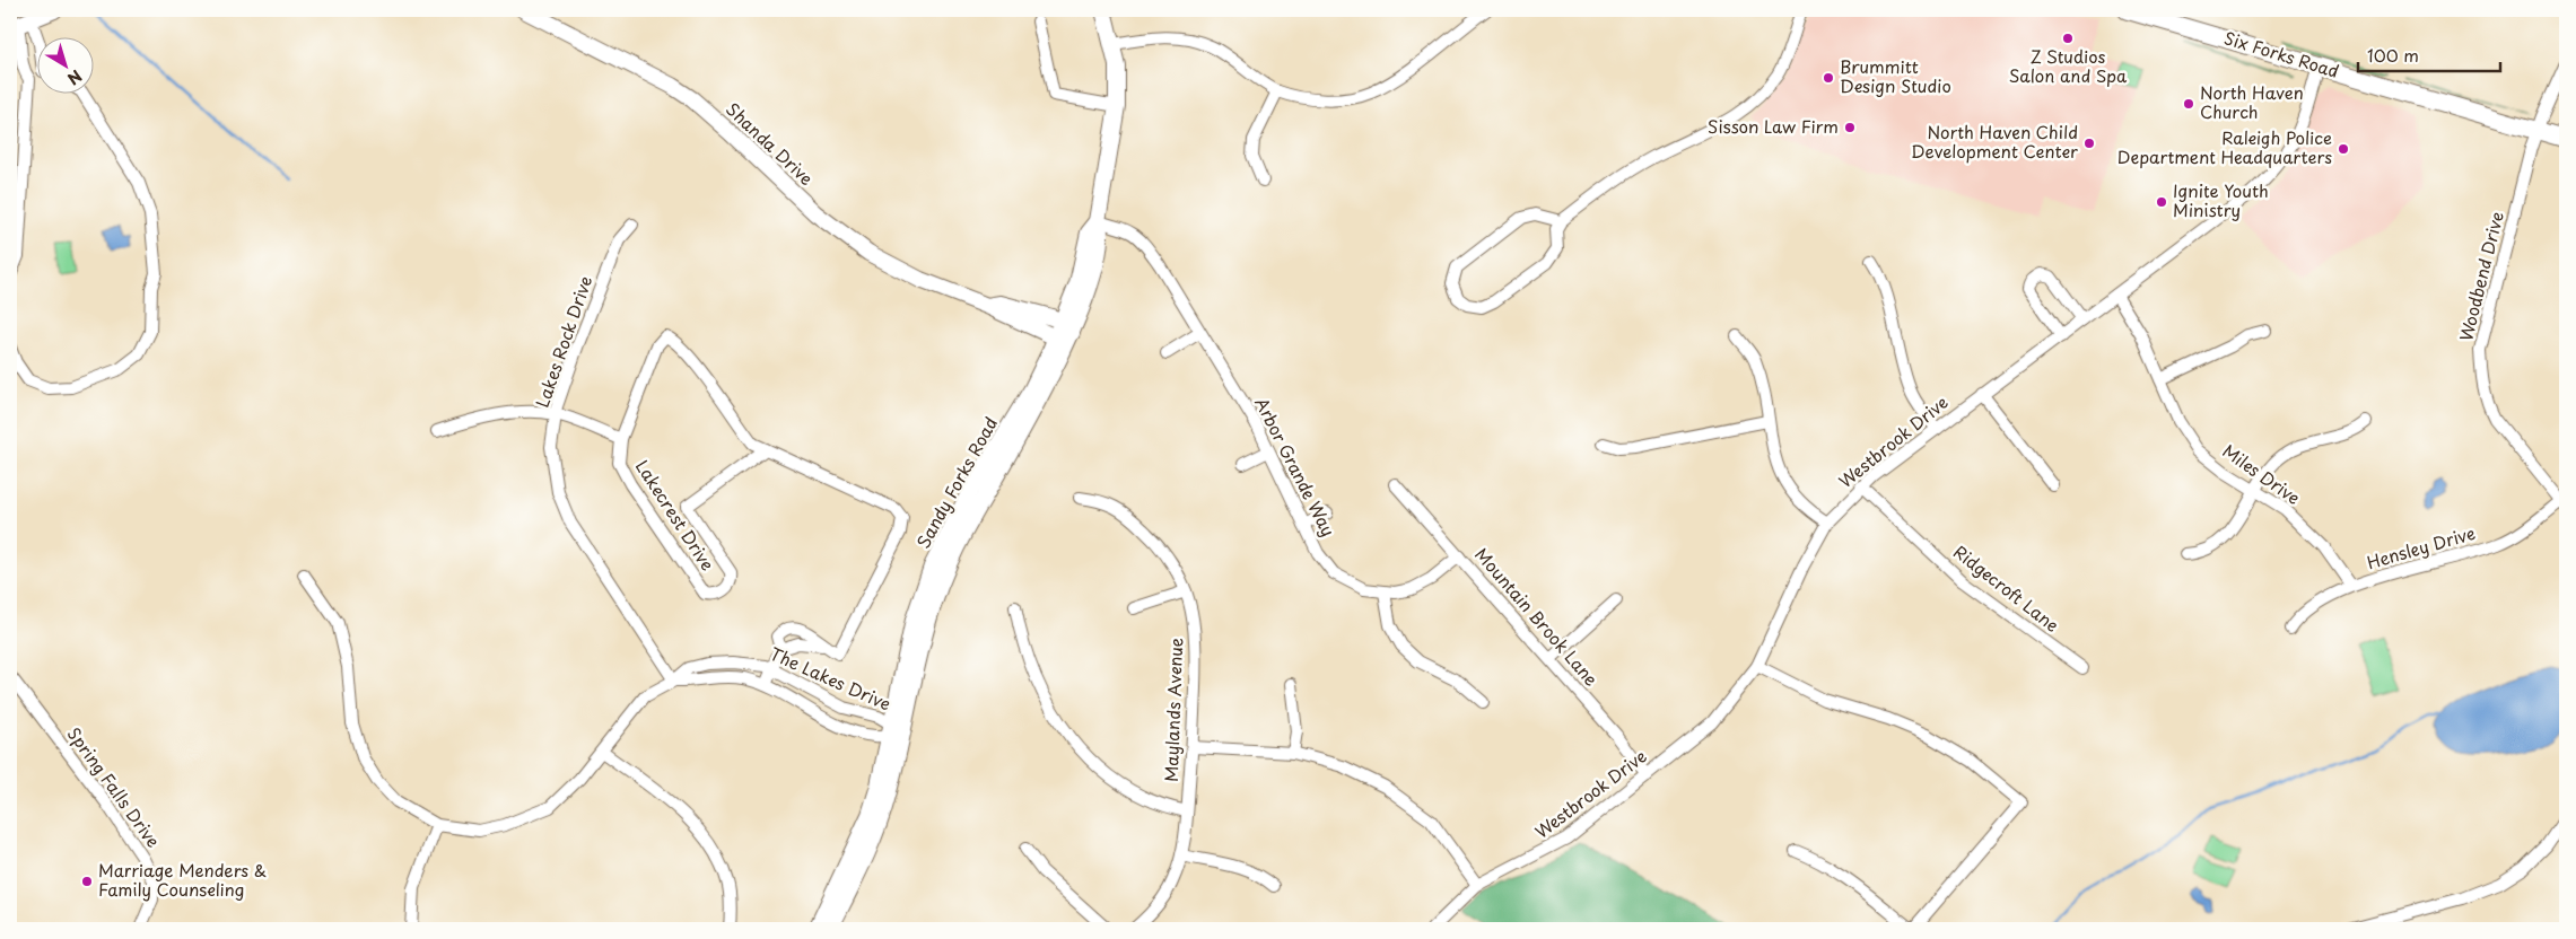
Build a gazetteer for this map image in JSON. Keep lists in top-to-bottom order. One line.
{"streets":{"main road":["Six Forks Road"],"street":["Shanda Drive","Woodbend Drive","Lakes Rock Drive","Westbrook Drive","Arbor Grande Way","Miles Drive","Sandy Forks Road","Lakecrest Drive","Hensley Drive","Ridgecroft Lane","Mountain Brook Lane","The Lakes Drive","Maylands Avenue","Spring Falls Drive"]},"crossings":[["Six Forks Road","Woodbend Drive"],["Six Forks Road","Westbrook Drive"],["Shanda Drive","Sandy Forks Road"],["Woodbend Drive","Hensley Drive"],["Lakes Rock Drive","The Lakes Drive"],["Westbrook Drive","Miles Drive"],["Westbrook Drive","Ridgecroft Lane"],["Westbrook Drive","Mountain Brook Lane"],["Arbor Grande Way","Sandy Forks Road"],["Arbor Grande Way","Mountain Brook Lane"],["Miles Drive","Hensley Drive"],["Sandy Forks Road","The Lakes Drive"],["Lakecrest Drive","The Lakes Drive"]],"places":["Z Studios Salon and Spa","Brummitt Design Studio","North Haven Church","Sisson Law Firm","North Haven Child Development Center","Raleigh Police Department Headquarters","Ignite Youth Ministry","Marriage Menders & Family Counseling"],"scale_bar":"100 m","north":"bottom right"}
